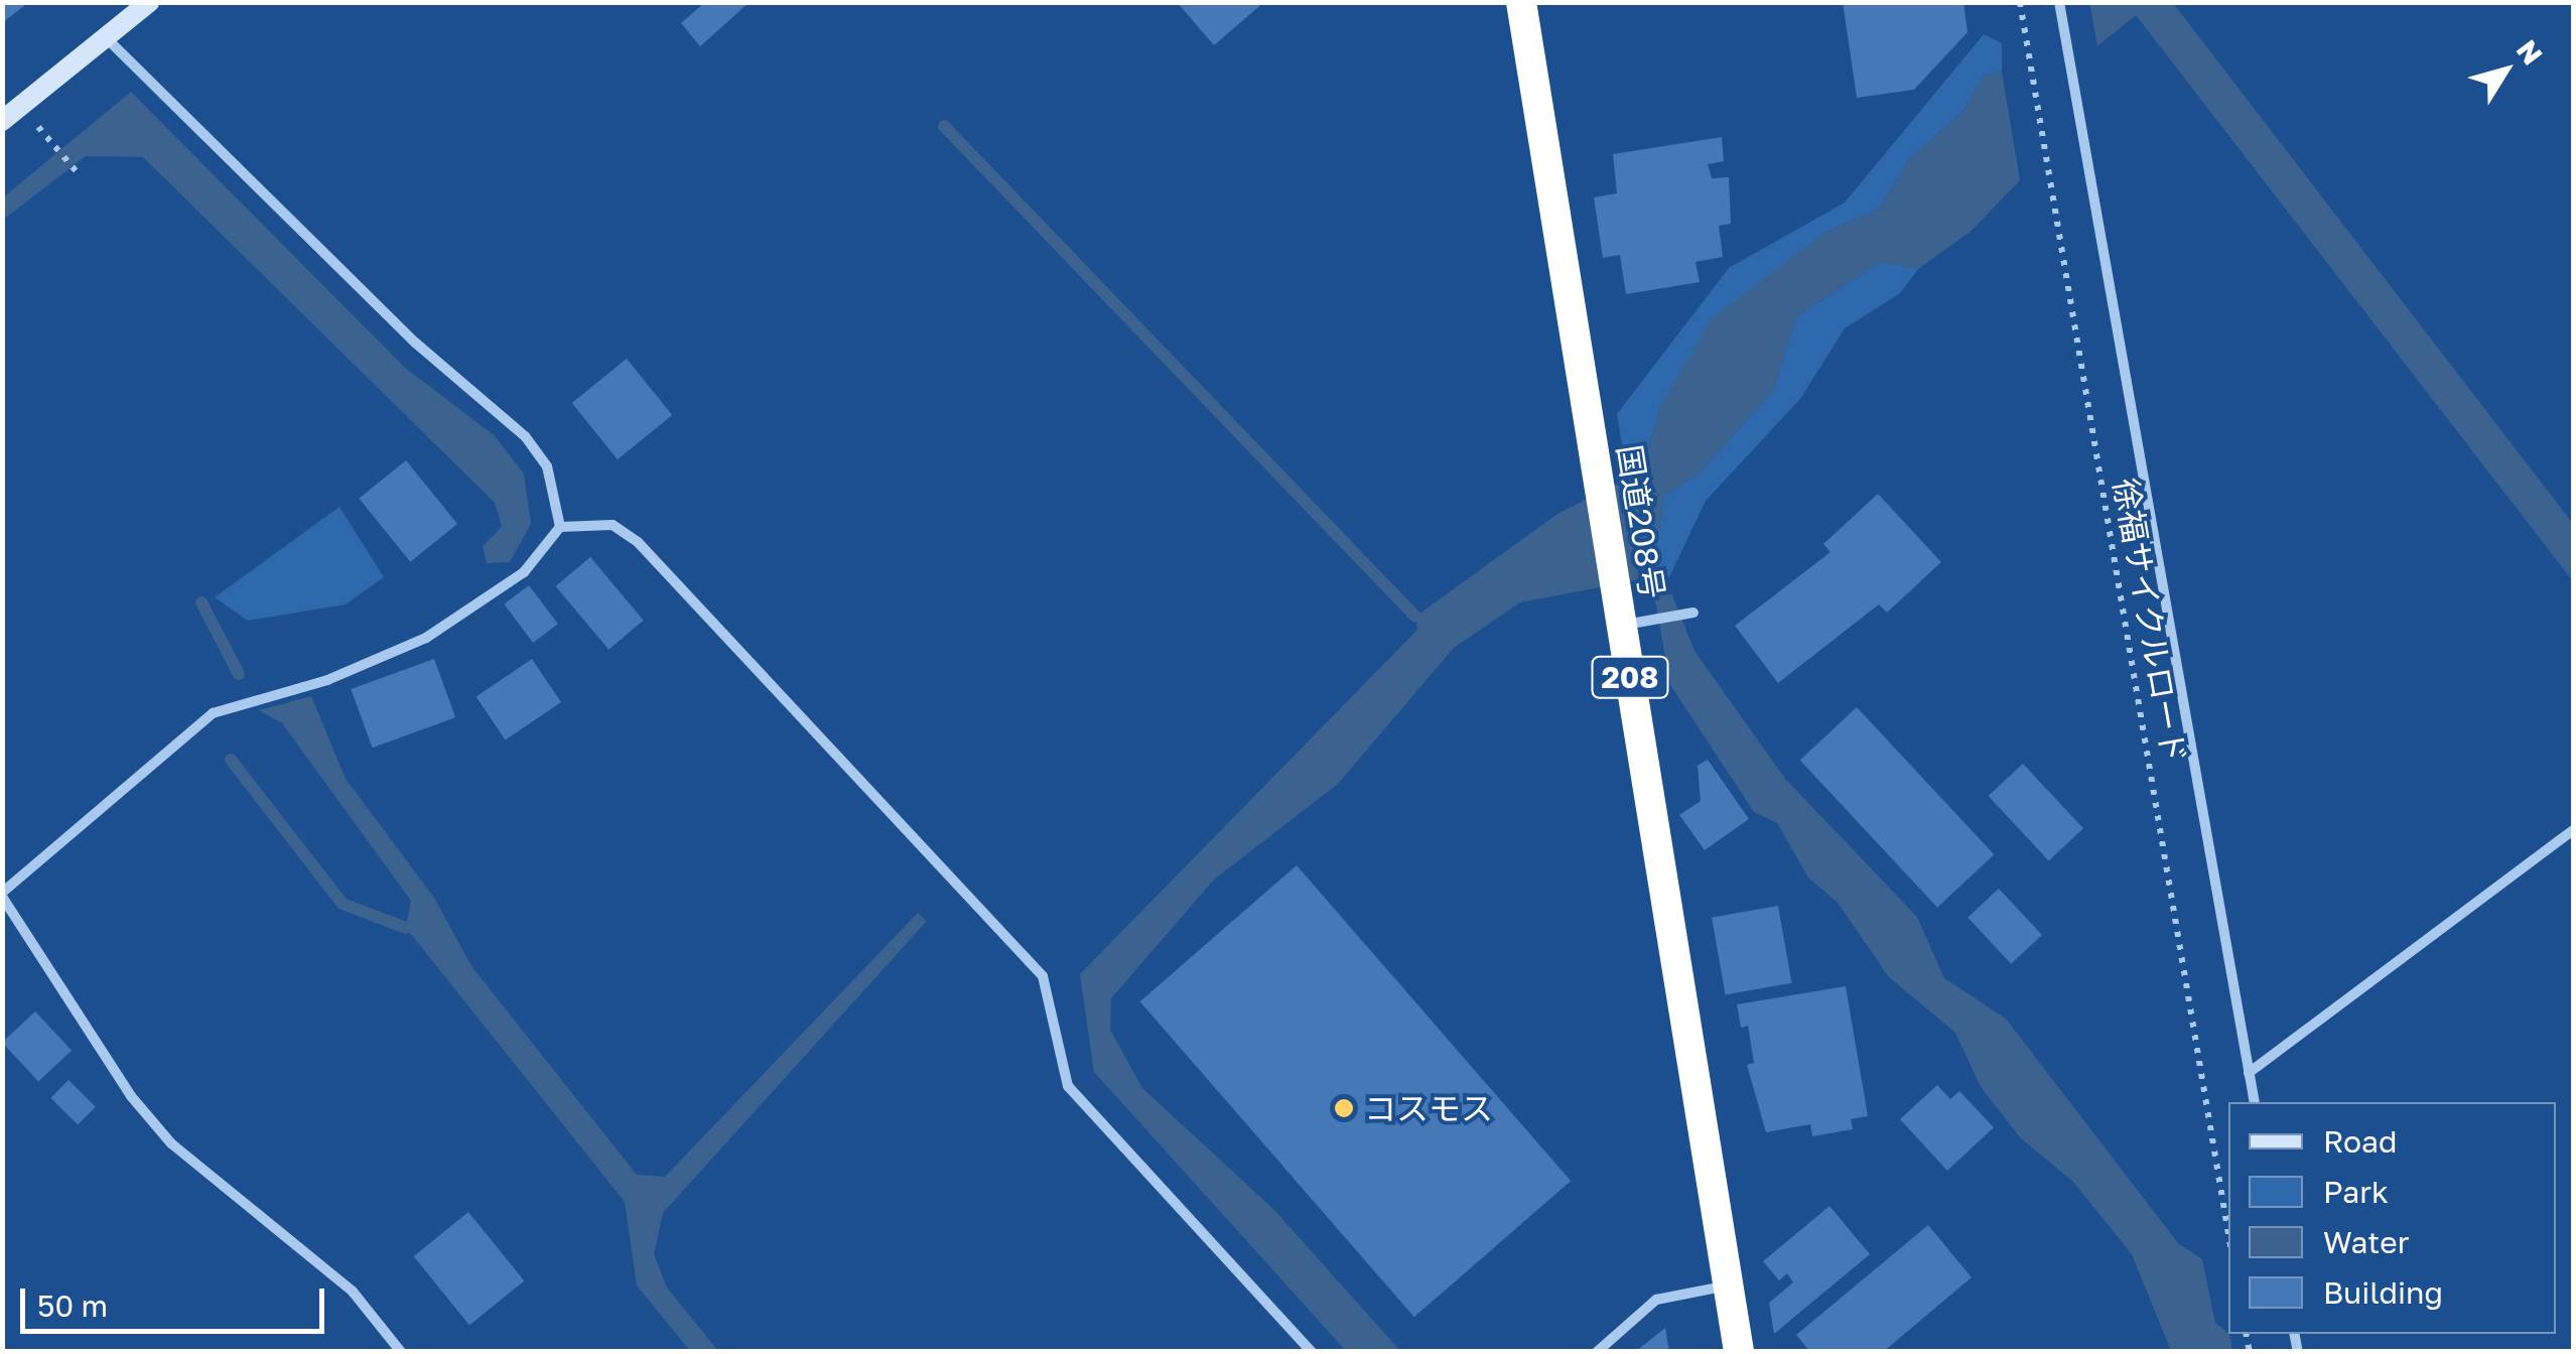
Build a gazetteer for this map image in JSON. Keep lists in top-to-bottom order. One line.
{"streets":{"highway":["国道208号","208"],"path":["徐福サイクルロード"]},"places":["コスモス"],"legend":["Road","Park","Water","Building"],"scale_bar":"50 m","north":"top right"}
